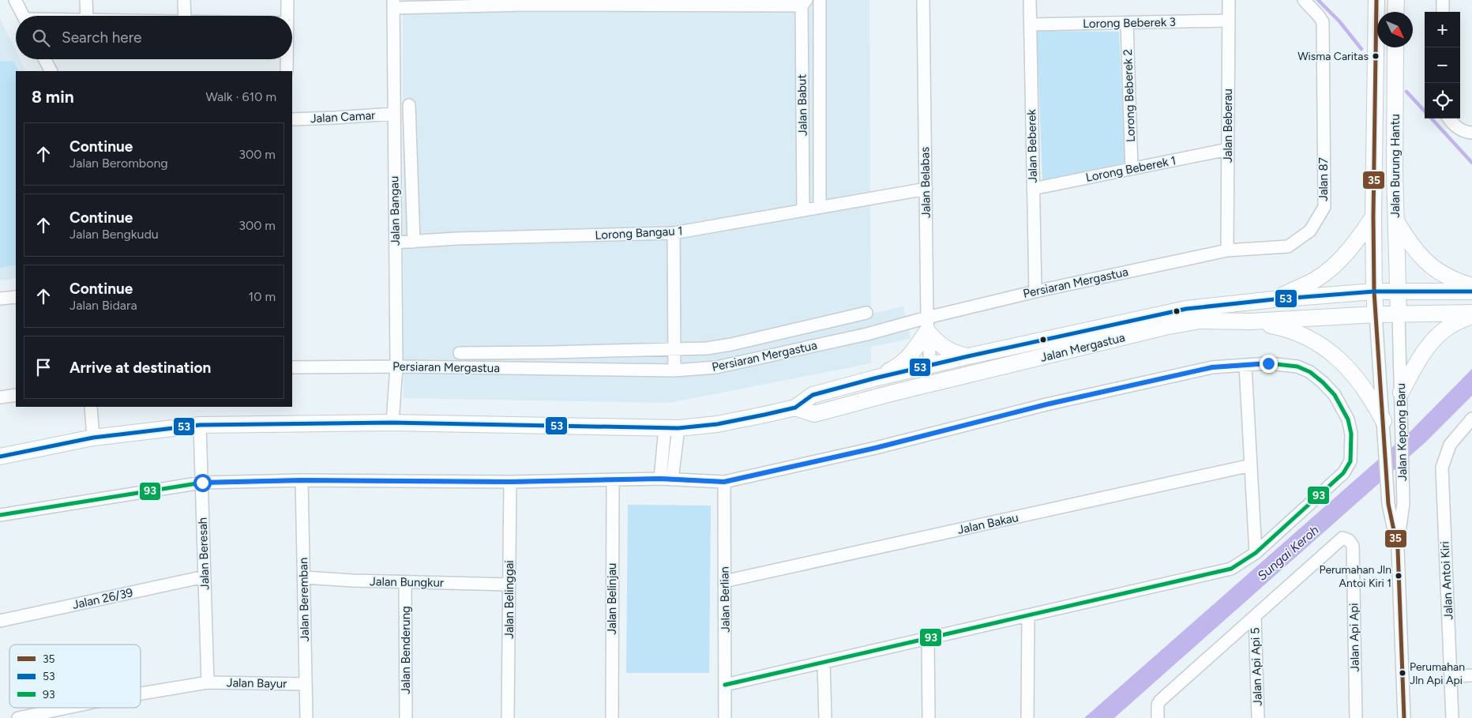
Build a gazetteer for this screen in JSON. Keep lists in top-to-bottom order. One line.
{"streets":{"main road":["Jalan Burung Hantu","Jalan Mergastua"],"street":["Lorong Beberek 3","Lorong Beberek 2","Jalan Babut","Jalan Camar","Jalan Beberau","Jalan Beberek","Lorong Beberek 1","Jalan 87","Jalan Belabas","Jalan Bangau","Lorong Bangau 1","Persiaran Mergastua","Jalan Kepong Baru","Jalan Bakau","Jalan Beresah","Jalan Antoi Kiri","Jalan Bungkur","Jalan 26/39","Jalan Belinjau","Jalan Beremban","Jalan Belinggai","Jalan Berlian","Jalan Api Api","Jalan Benderung","Jalan Api Api 5","Jalan Bayur"]},"crossings":[["Lorong Beberek 3","Lorong Beberek 2"],["Lorong Beberek 3","Jalan Beberau"],["Lorong Beberek 3","Jalan Beberek"],["Lorong Beberek 2","Lorong Beberek 1"],["Jalan Babut","Lorong Bangau 1"],["Jalan Camar","Jalan Bangau"],["Jalan Beberau","Lorong Beberek 1"],["Jalan Beberau","Jalan 87"],["Jalan Beberau","Persiaran Mergastua"],["Jalan Beberek","Lorong Beberek 1"],["Jalan Beberek","Persiaran Mergastua"],["Jalan Burung Hantu","Jalan Mergastua"],["Jalan Burung Hantu","Jalan Kepong Baru"],["Jalan 87","Persiaran Mergastua"],["Jalan Belabas","Lorong Bangau 1"],["Jalan Belabas","Persiaran Mergastua"],["Jalan Belabas","Jalan Mergastua"],["Jalan Bangau","Lorong Bangau 1"],["Jalan Bangau","Persiaran Mergastua"],["Jalan Bangau","Jalan Mergastua"],["Jalan Mergastua","Jalan Kepong Baru"],["Jalan Mergastua","Jalan Beresah"],["Jalan Bakau","Jalan Berlian"],["Jalan Beresah","Jalan 26/39"],["Jalan Beresah","Jalan Bayur"],["Jalan Bungkur","Jalan Beremban"],["Jalan Bungkur","Jalan Belinggai"],["Jalan Bungkur","Jalan Benderung"],["Jalan Beremban","Jalan Bayur"],["Jalan Api Api","Jalan Api Api 5"]],"water":["Sungai Keroh"],"places":["Wisma Caritas","Perumahan Jln Antoi Kiri 1","Perumahan Jln Api Api"],"lines":["transit line 35","transit line 53","transit line 93"],"legend":["35","53","93"],"north":"bottom right","page":{"map_buttons":["+","−"],"search":"Search here","heading":["8 min","Walk · 610 m"],"list":[["Continue","Jalan Berombong","300 m"],["Continue","Jalan Bengkudu","300 m"],["Continue","Jalan Bidara","10 m"],"Arrive at destination"]}}
